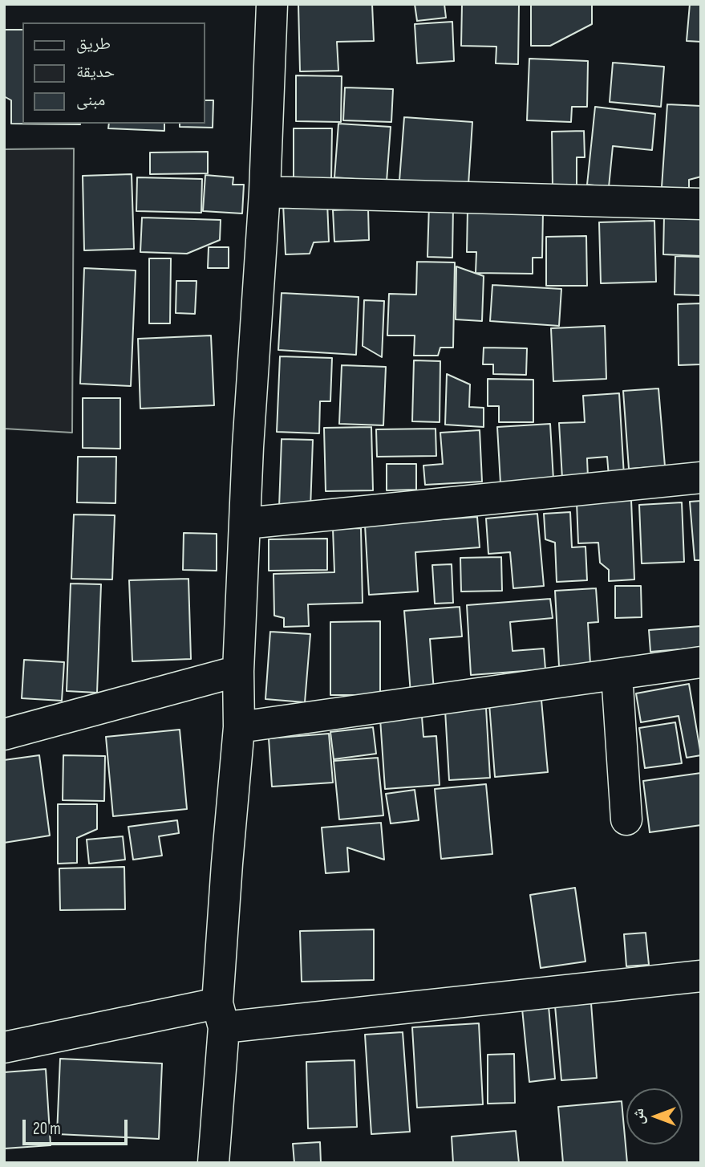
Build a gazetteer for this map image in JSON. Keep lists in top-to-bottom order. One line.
{"legend":["طريق","حديقة","مبنى"],"scale_bar":"20 m","north":"left"}
